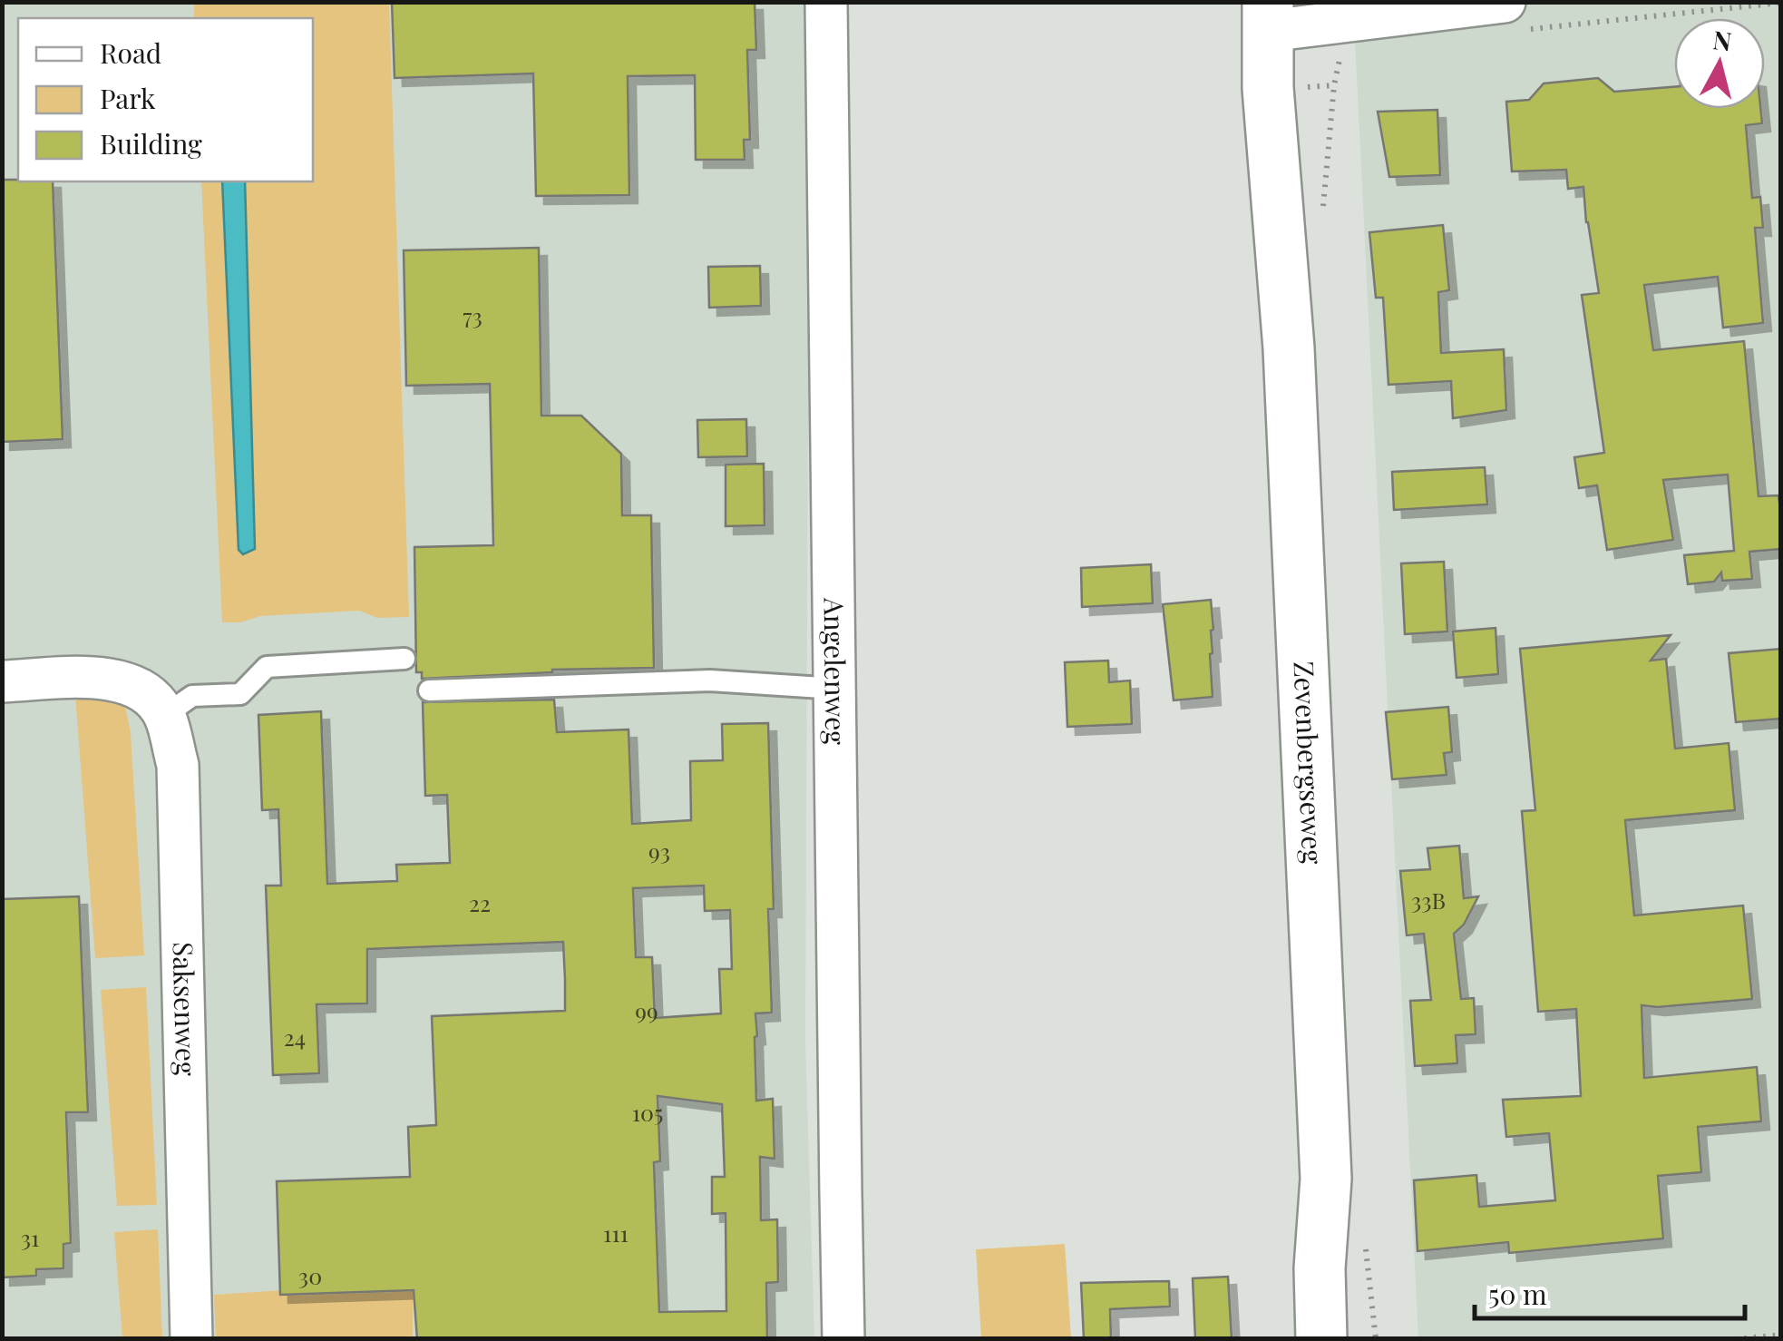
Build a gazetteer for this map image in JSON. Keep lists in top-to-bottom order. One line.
{"streets":{"street":["Angelenweg","Zevenbergseweg","Saksenweg"]},"house_numbers":["73","93","33B","22","99","24","105","111","31","30"],"legend":["Road","Park","Building"],"scale_bar":"50 m","north":"top"}
